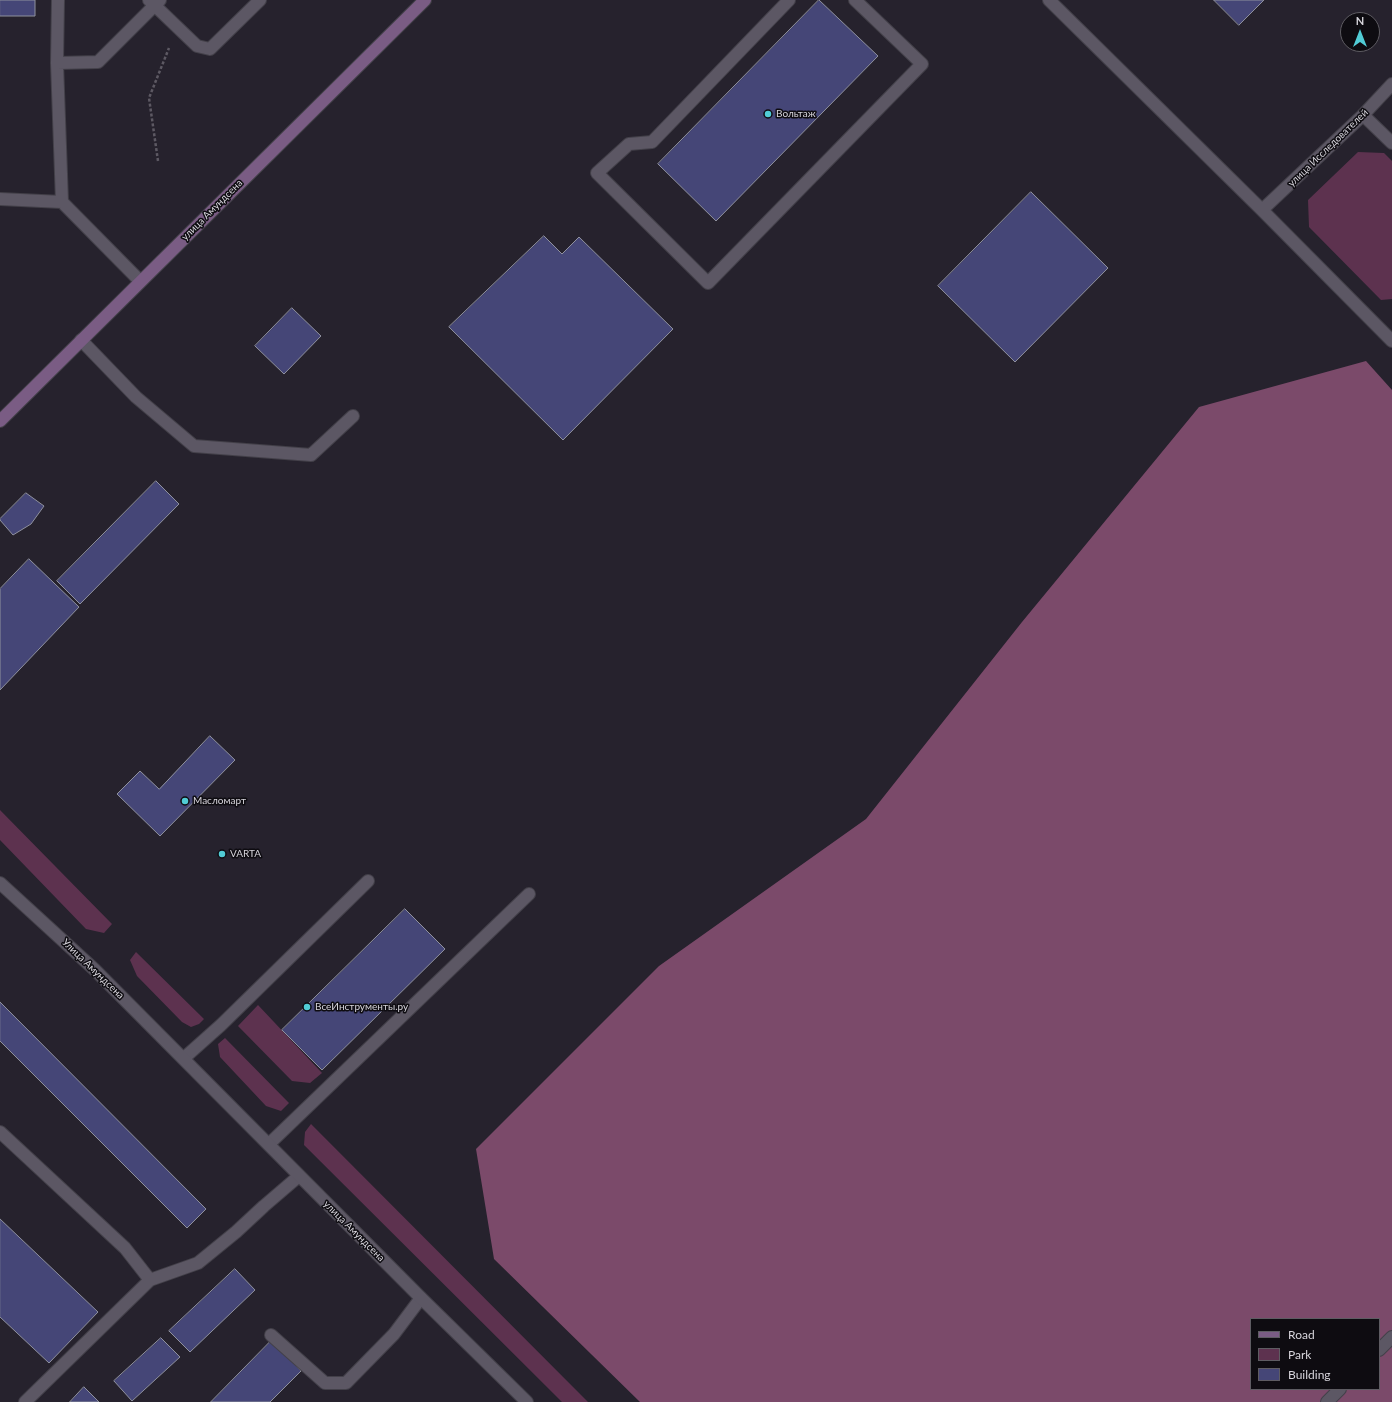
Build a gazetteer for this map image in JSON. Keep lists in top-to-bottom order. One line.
{"streets":{"main road":["улица Амундсена"],"street":["улица Исследователей","Улица Амундсена"]},"crossings":[["улица Амундсена","Улица Амундсена"]],"places":["Вольтаж","Масломарт","VARTA","ВсеИнструменты.ру"],"legend":["Road","Park","Building"],"north":"top"}
